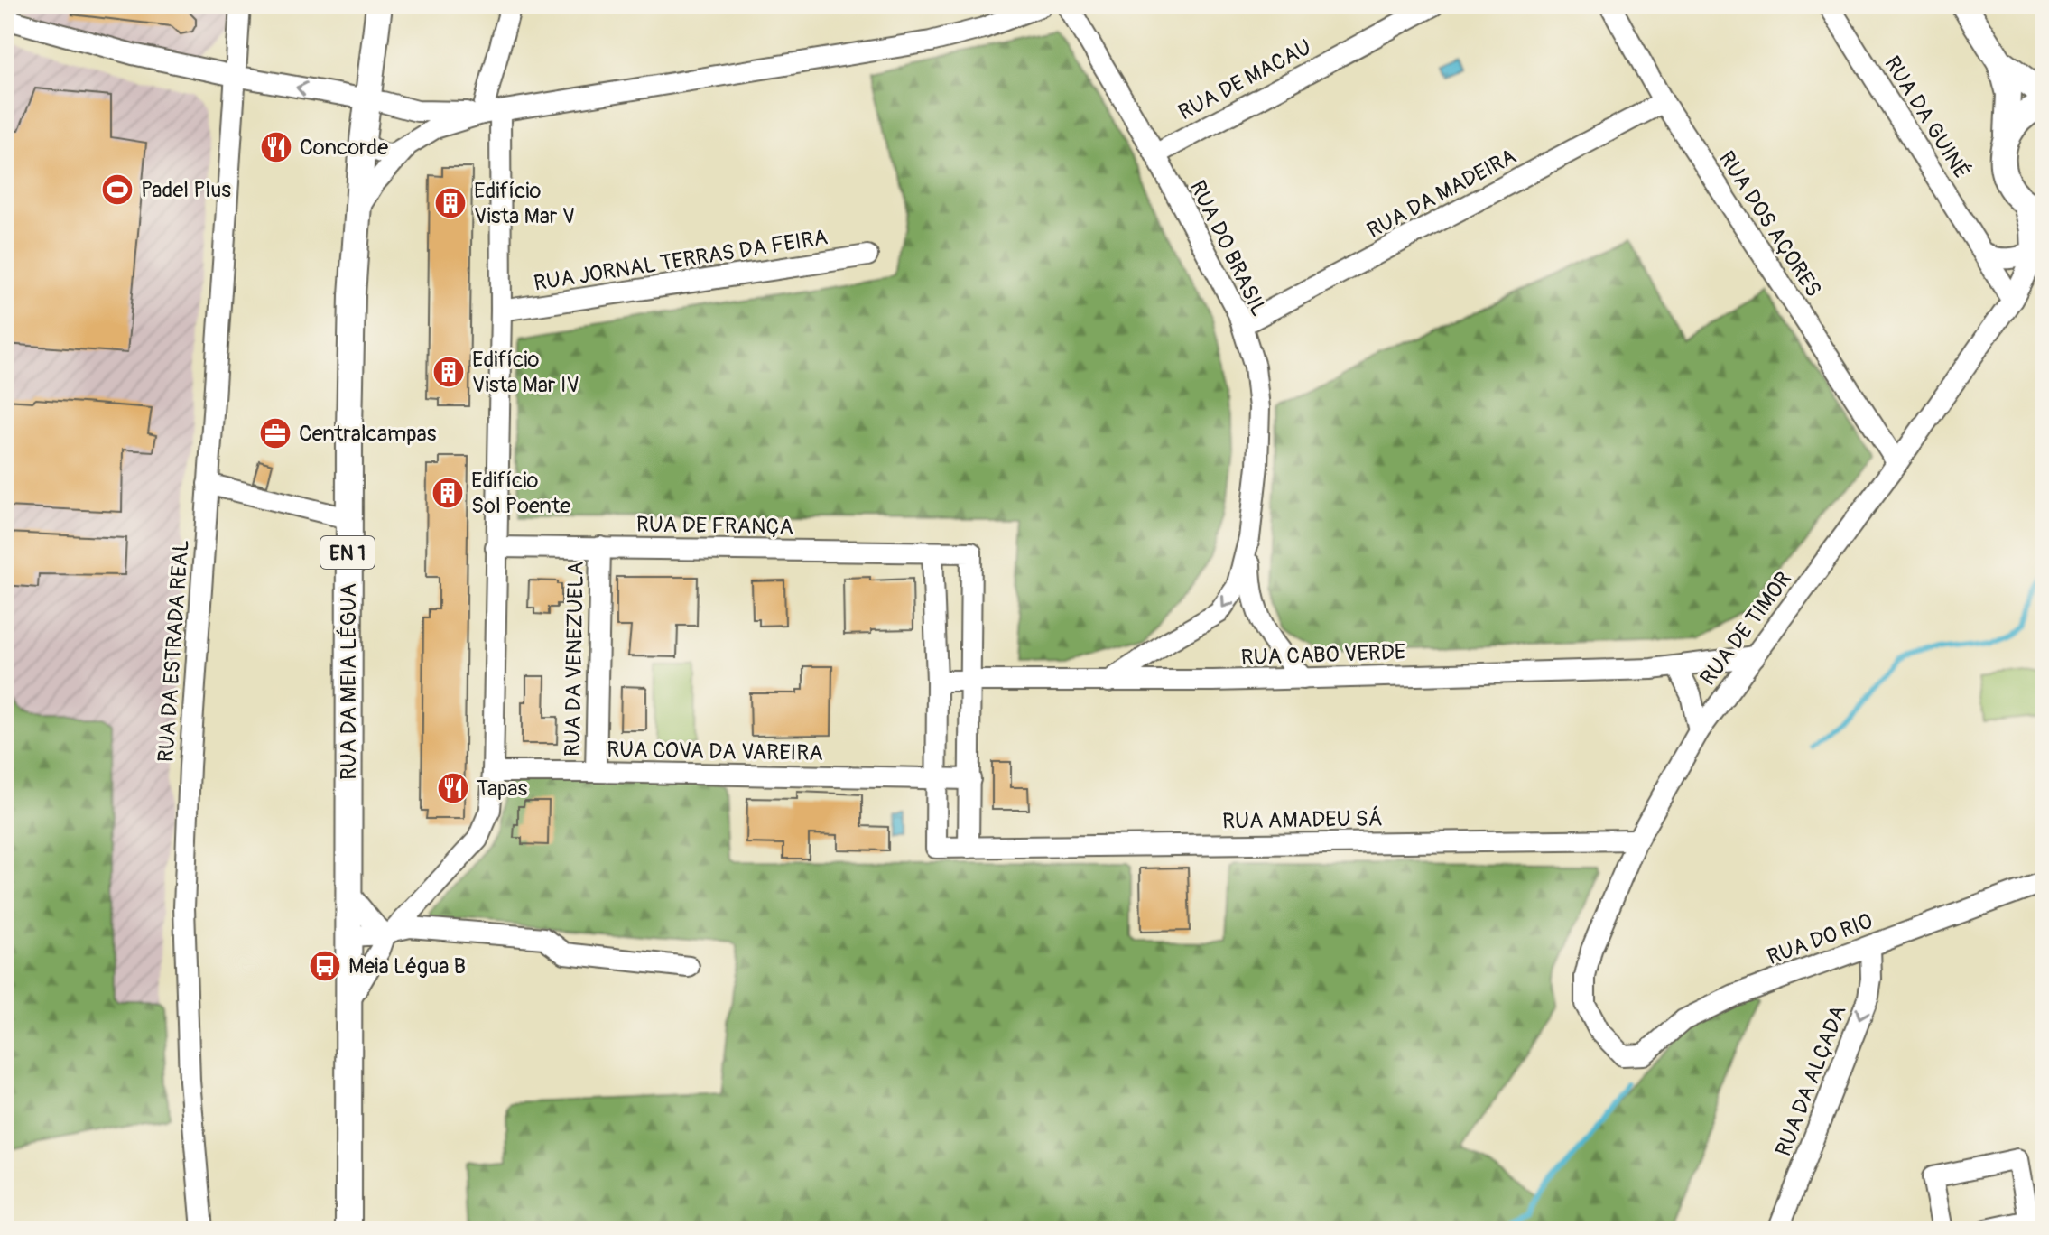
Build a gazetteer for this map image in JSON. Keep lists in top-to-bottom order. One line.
{"streets":{"main road":["EN 1","RUA DA MEIA LÉGUA"],"street":["RUA DE MACAU","RUA DA GUINÉ","RUA DA MADEIRA","RUA DOS AÇORES","RUA DO BRASIL","RUA JORNAL TERRAS DA FEIRA","RUA DE FRANÇA","RUA DE TIMOR","RUA DA ESTRADA REAL","RUA CABO VERDE","RUA DA VENEZUELA","RUA COVA DA VAREIRA","RUA AMADEU SÁ","RUA DO RIO","RUA DA ALÇADA"]},"crossings":[["RUA DE MACAU","RUA DO BRASIL"],["RUA DA GUINÉ","RUA DE TIMOR"],["RUA DA MADEIRA","RUA DOS AÇORES"],["RUA DA MADEIRA","RUA DO BRASIL"],["RUA DOS AÇORES","RUA DE TIMOR"],["RUA DO BRASIL","RUA CABO VERDE"],["RUA DE FRANÇA","RUA CABO VERDE"],["RUA DE FRANÇA","RUA DA VENEZUELA"],["RUA DE TIMOR","RUA CABO VERDE"],["RUA DE TIMOR","RUA AMADEU SÁ"],["RUA DE TIMOR","RUA DO RIO"],["RUA DA VENEZUELA","RUA COVA DA VAREIRA"],["RUA COVA DA VAREIRA","RUA AMADEU SÁ"],["RUA DO RIO","RUA DA ALÇADA"]],"one_way":["RUA DA ALÇADA"],"places":{"restaurant":["Concorde","Tapas"],"sports":["Padel Plus"],"building":["Edifício Vista Mar V","Edifício Vista Mar IV","Edifício Sol Poente"],"office":["Centralcampas"],"bus stop":["Meia Légua B"]}}
